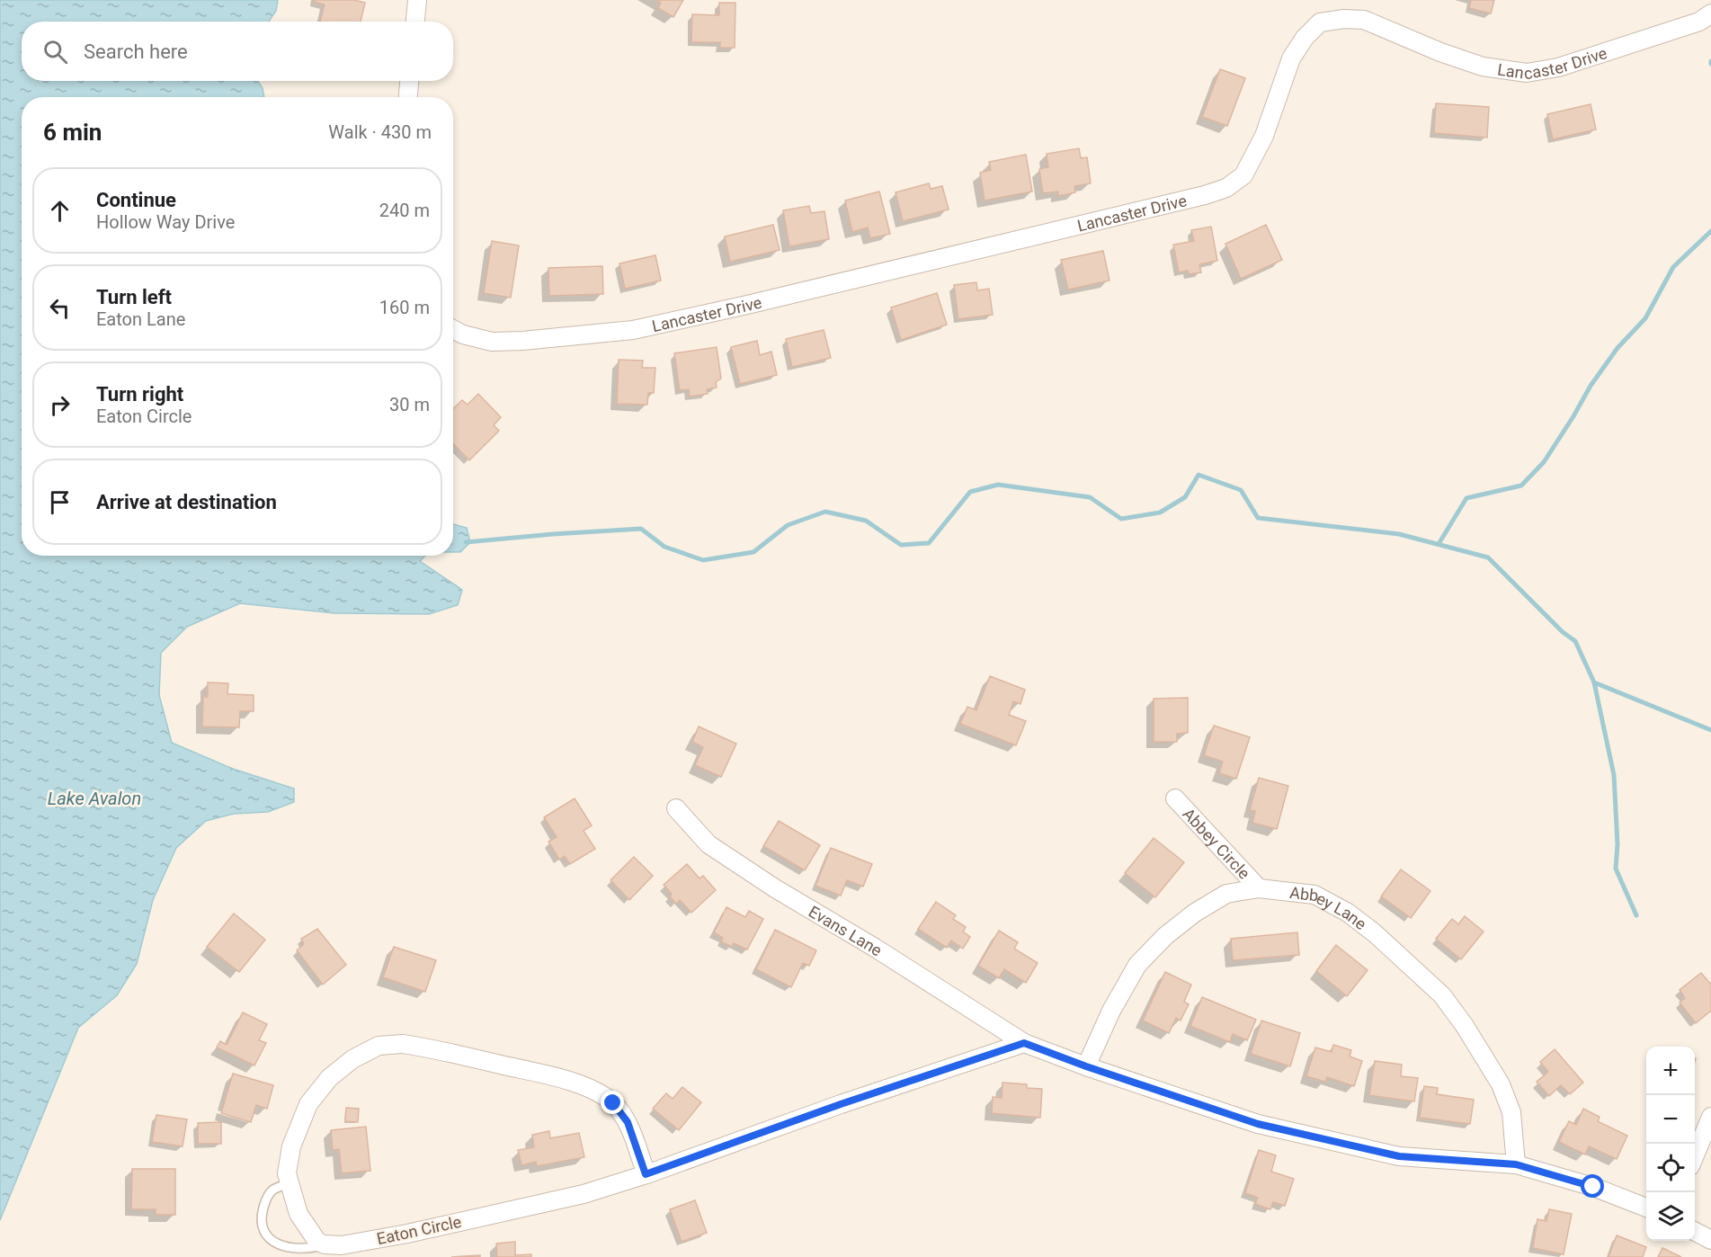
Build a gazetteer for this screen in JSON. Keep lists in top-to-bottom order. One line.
{"streets":{"street":["Lancaster Drive","Abbey Circle","Abbey Lane","Evans Lane","Eaton Circle"]},"crossings":[["Abbey Circle","Abbey Lane"],["Abbey Lane","Evans Lane"],["Evans Lane","Eaton Circle"]],"water":["Lake Avalon"],"page":{"search":"Search here","heading":["6 min","Walk · 430 m"],"list":[["Continue","Hollow Way Drive","240 m"],["Turn left","Eaton Lane","160 m"],["Turn right","Eaton Circle","30 m"],"Arrive at destination"],"map_buttons":["+","−"]}}
